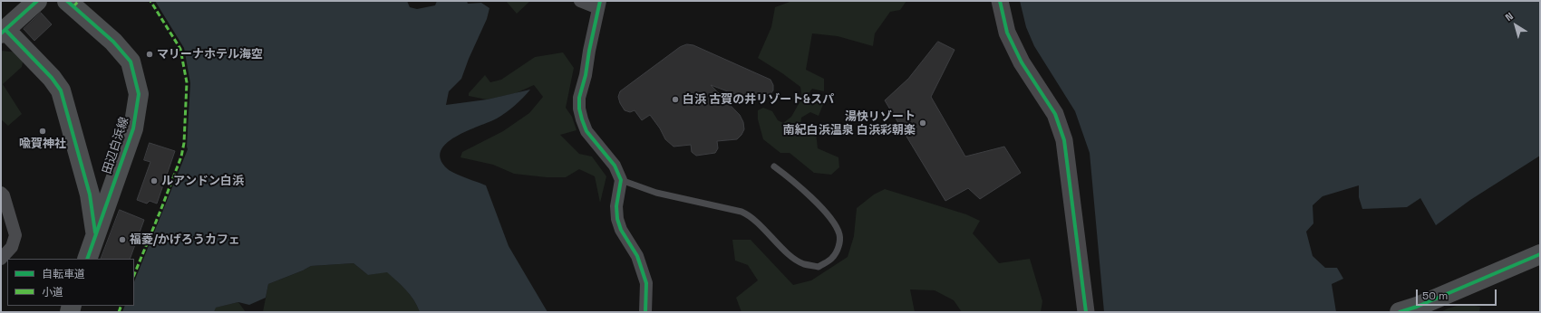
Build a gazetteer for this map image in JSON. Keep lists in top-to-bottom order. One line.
{"streets":{"main road":["田辺白浜線"]},"places":["マリーナホテル海空","白浜 古賀の井リゾート&スパ","湯快リゾート 南紀白浜温泉 白浜彩朝楽","喩賀神社","ルアンドン白浜","福菱/かげろうカフェ"],"legend":["自転車道","小道"],"scale_bar":"50 m","north":"top left"}
